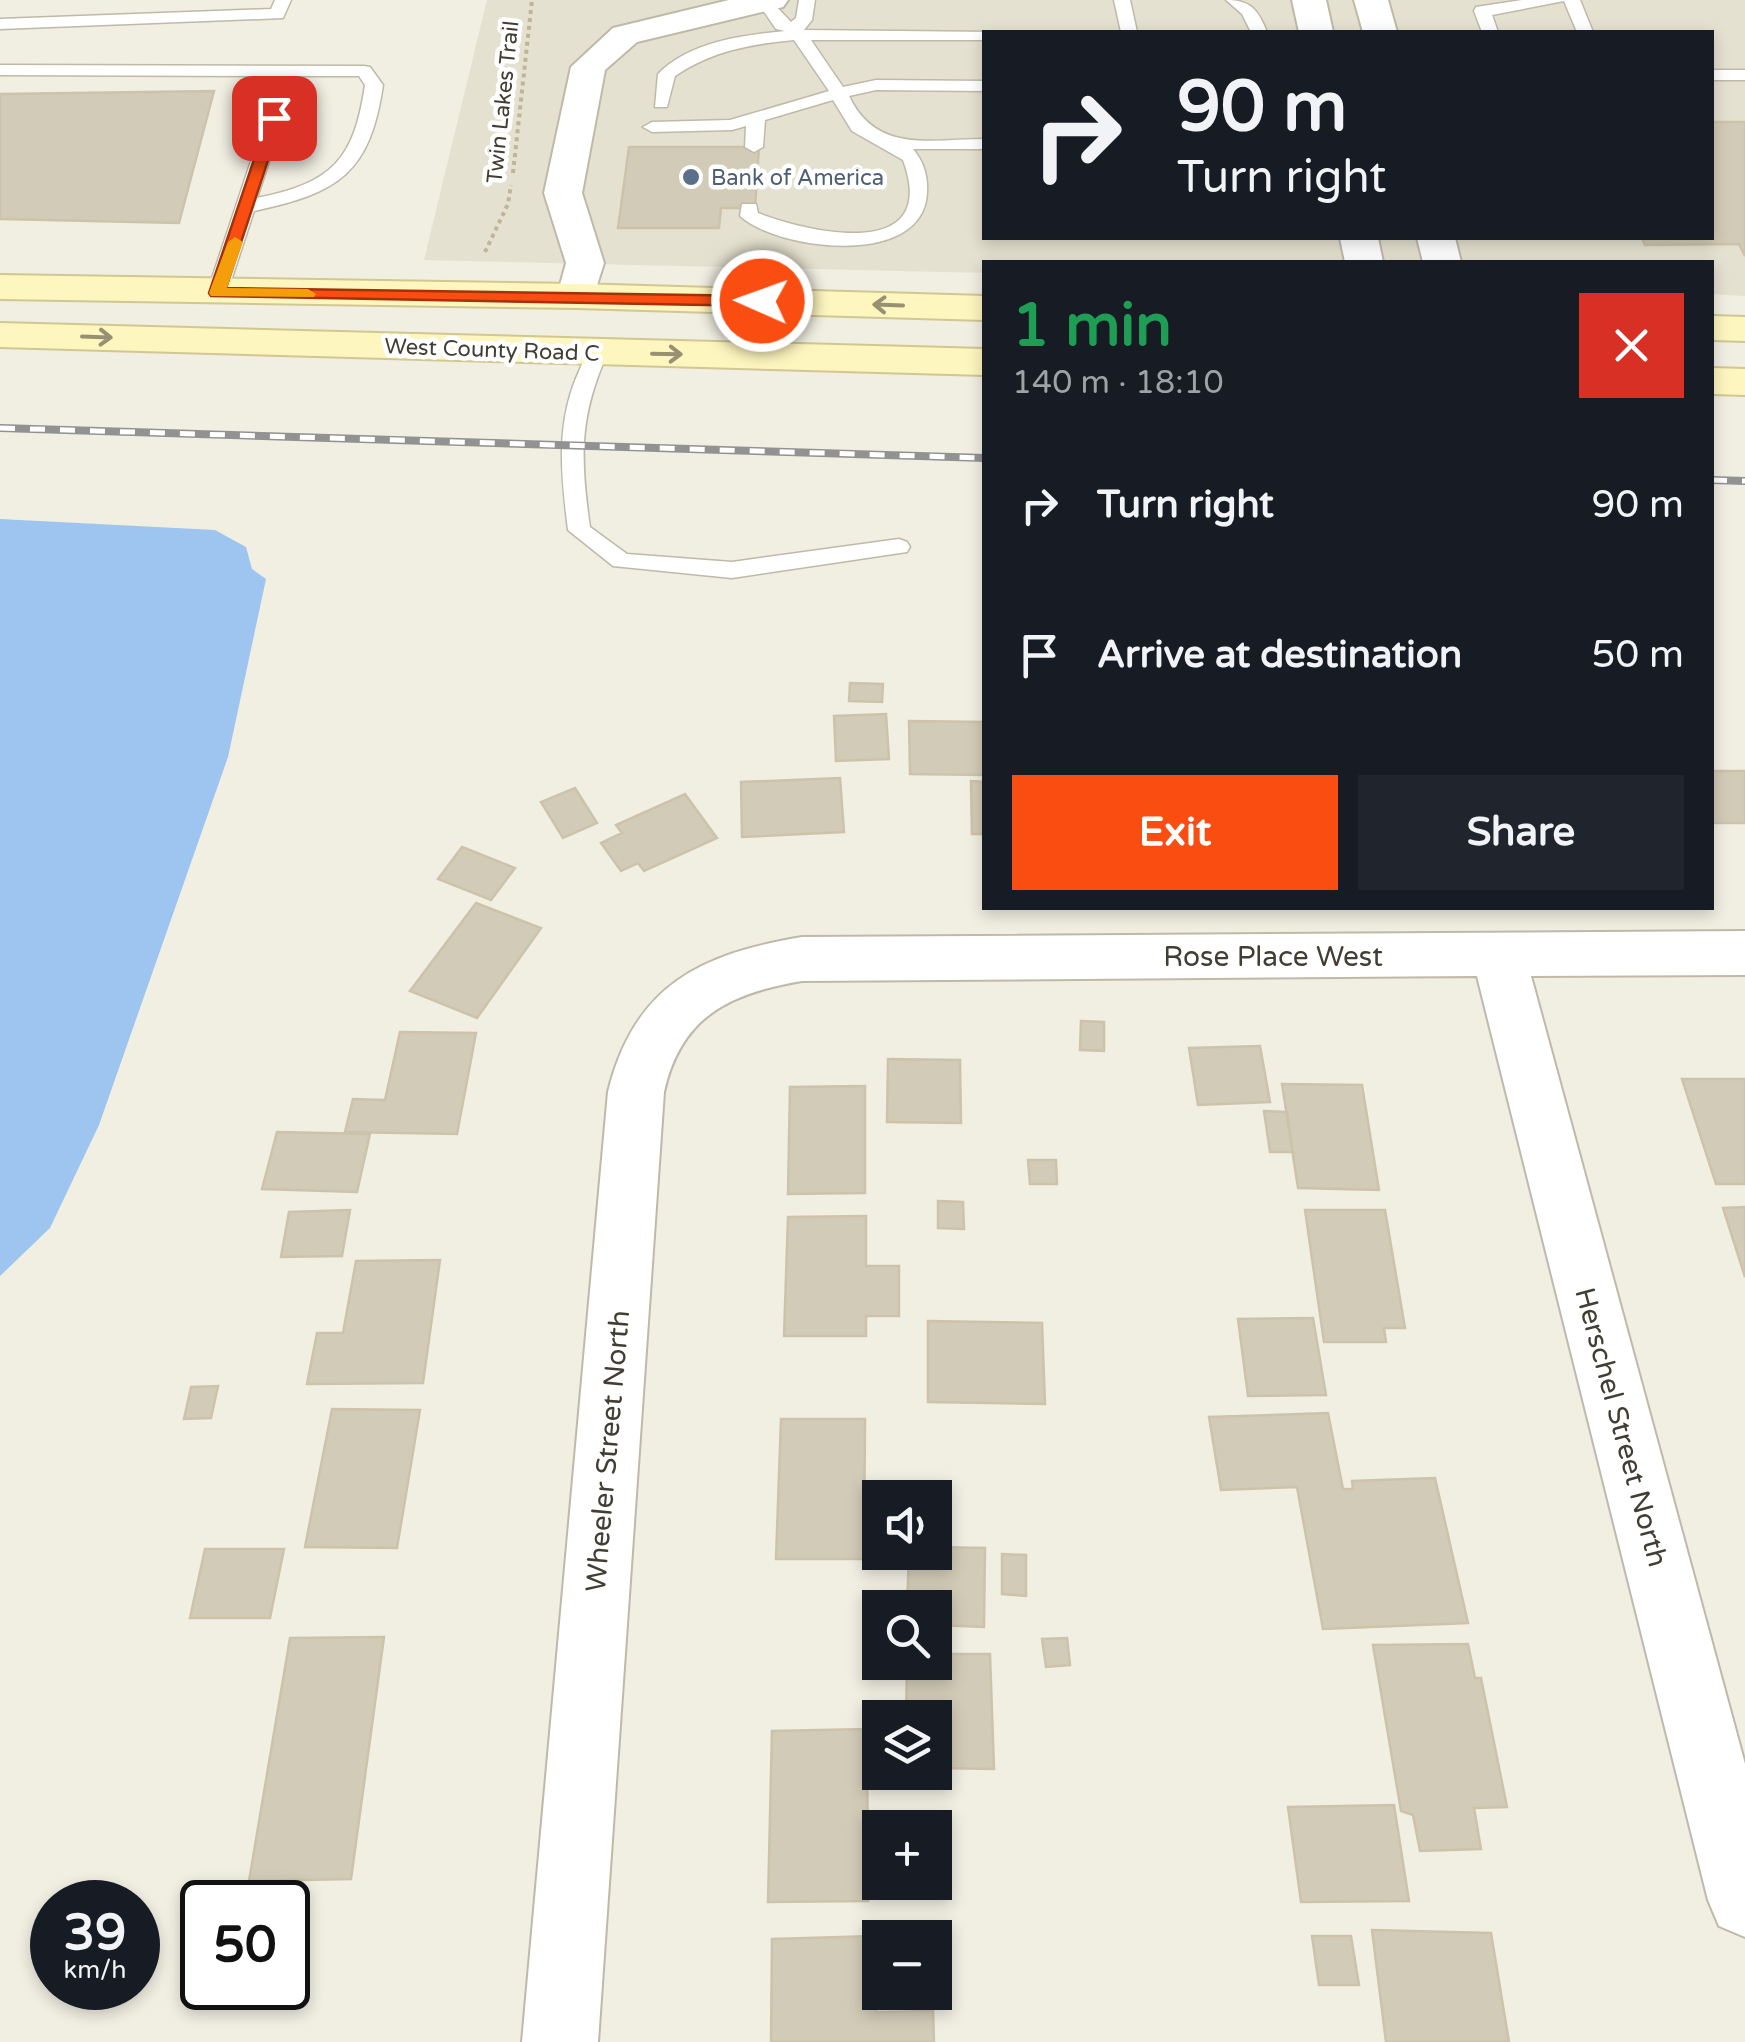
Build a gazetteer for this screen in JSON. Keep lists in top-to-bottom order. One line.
{"streets":{"main road":["West County Road C"],"street":["Rose Place West","Herschel Street North","Wheeler Street North"],"path":["Twin Lakes Trail"]},"crossings":[["Rose Place West","Herschel Street North"],["Rose Place West","Wheeler Street North"]],"places":["Bank of America"],"page":{"turn":["90 m","Turn right"],"heading":["1 min","140 m · 18:10"],"list":[{"name":"Turn right","value":"90 m"},{"name":"Arrive at destination","value":"50 m"}],"buttons":["Exit","Share"],"map_buttons":["+","−"],"speed":"39 km/h","limit":"50"}}
